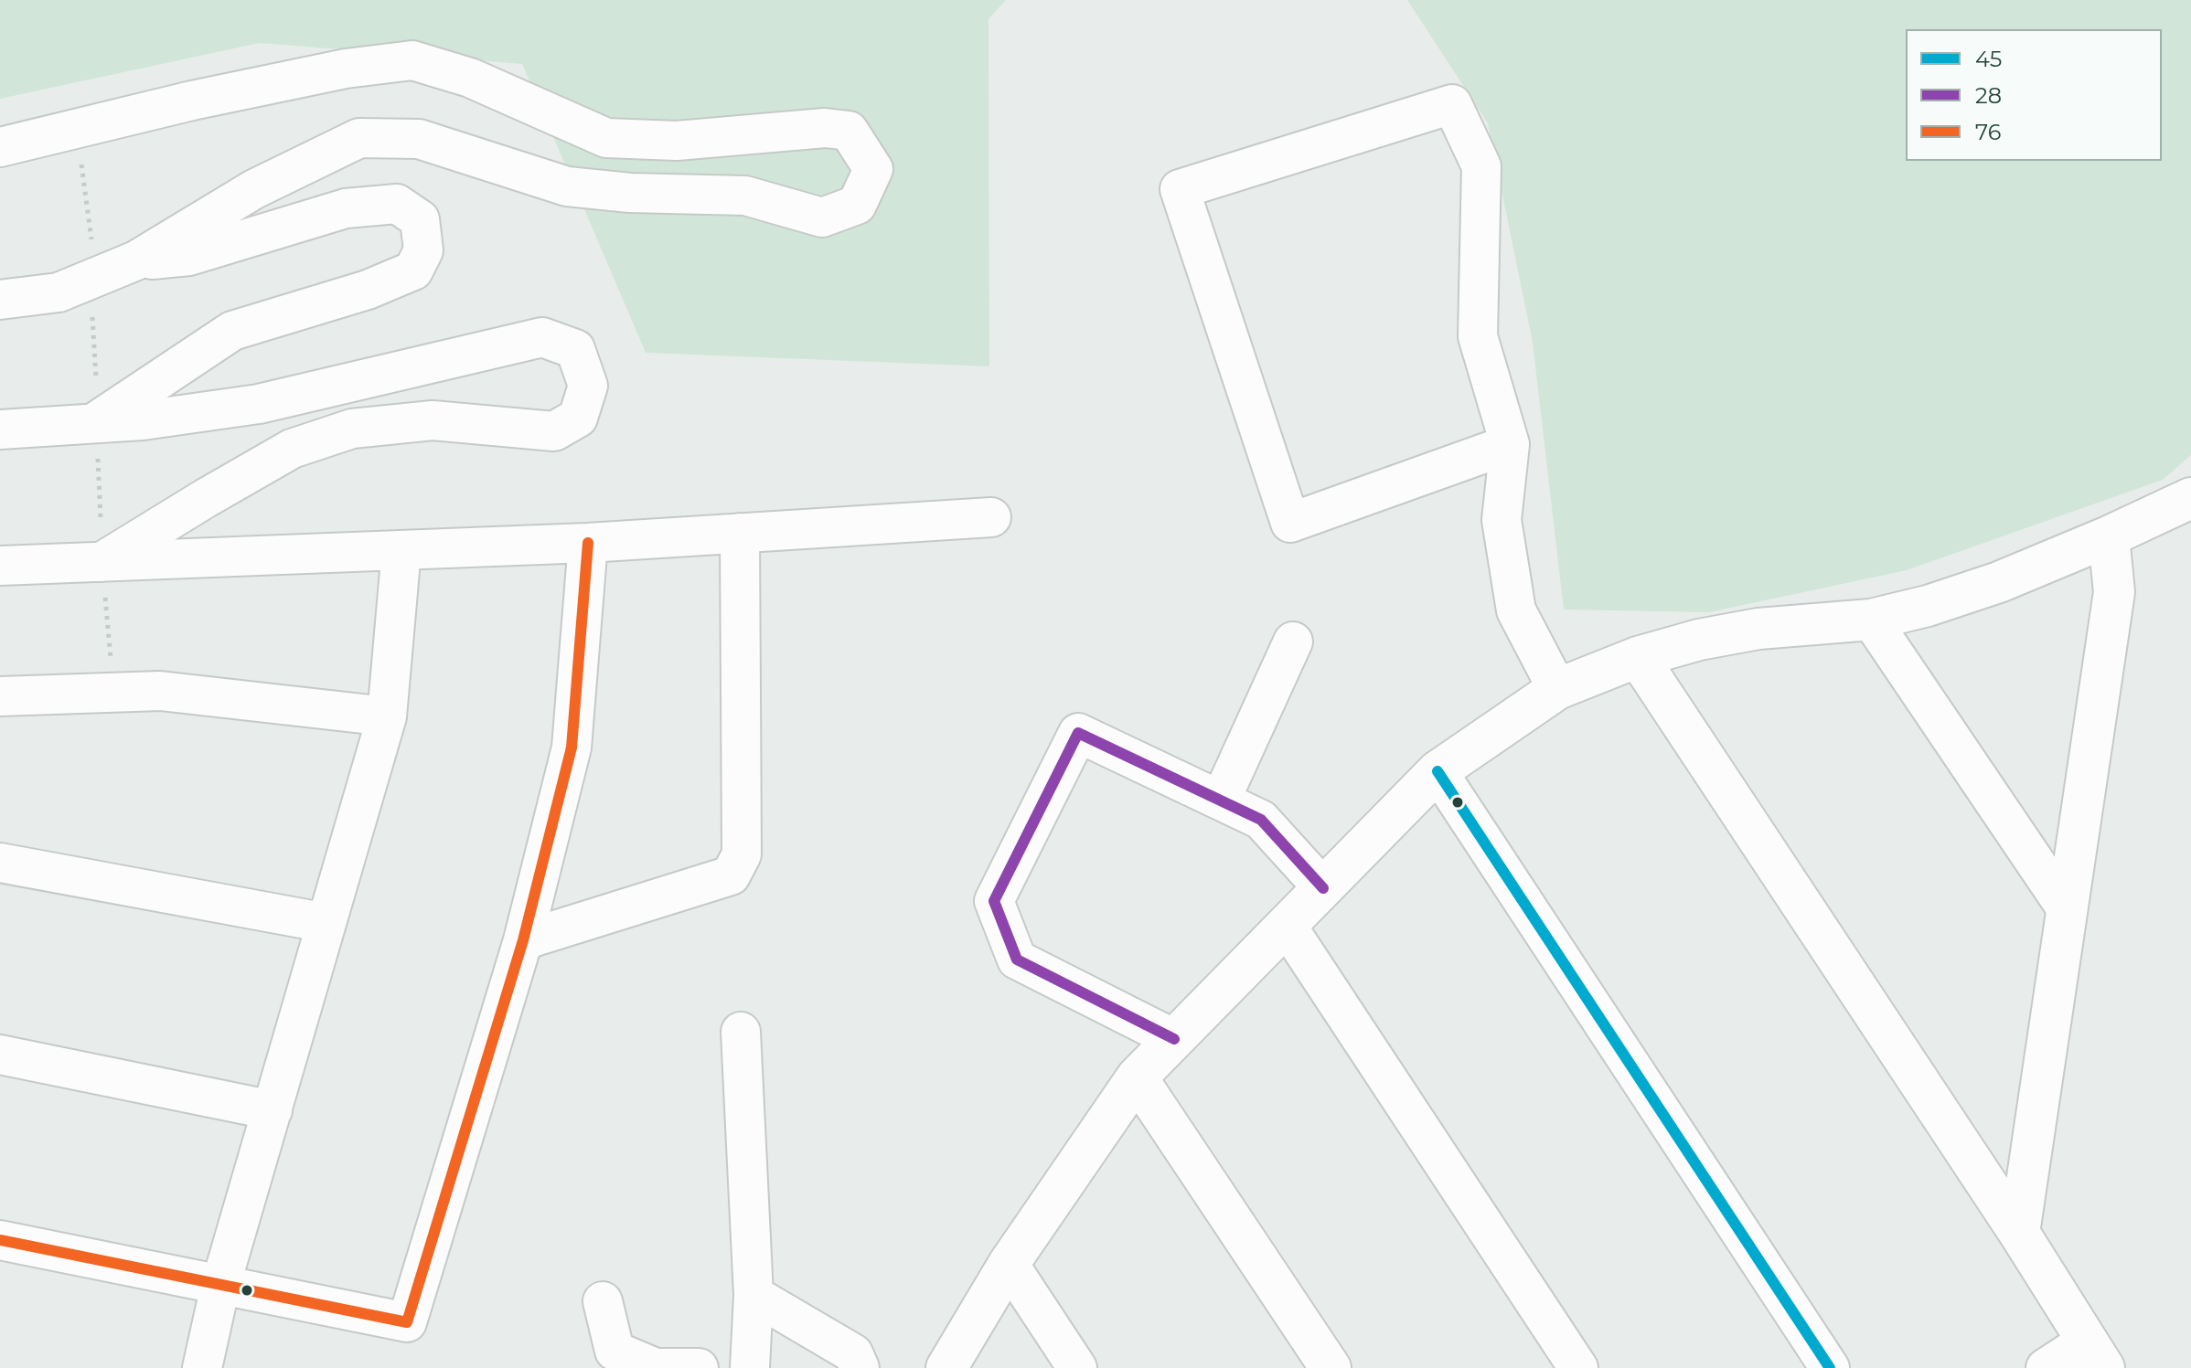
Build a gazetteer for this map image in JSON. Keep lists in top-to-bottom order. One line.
{"lines":["transit line 76","transit line 28","transit line 45"],"legend":["45","28","76"]}
